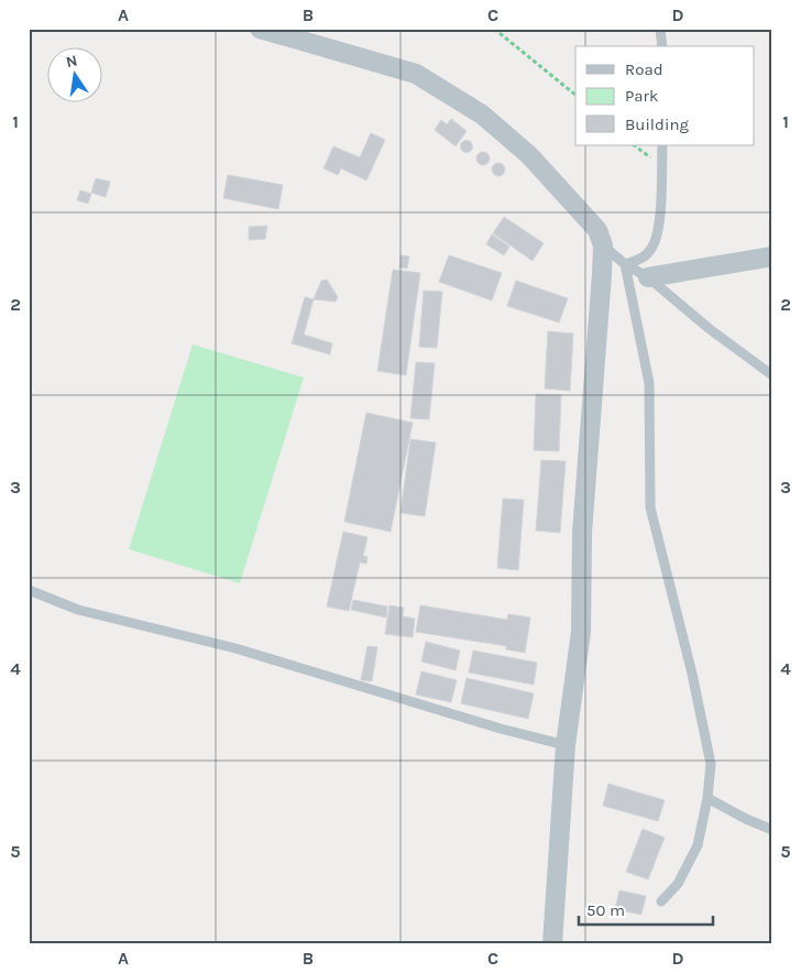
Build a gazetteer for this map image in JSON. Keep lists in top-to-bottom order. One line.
{"legend":["Road","Park","Building"],"scale_bar":"50 m","north":"top","grid":{"columns":["A","B","C","D"],"rows":["1","2","3","4","5"]}}
